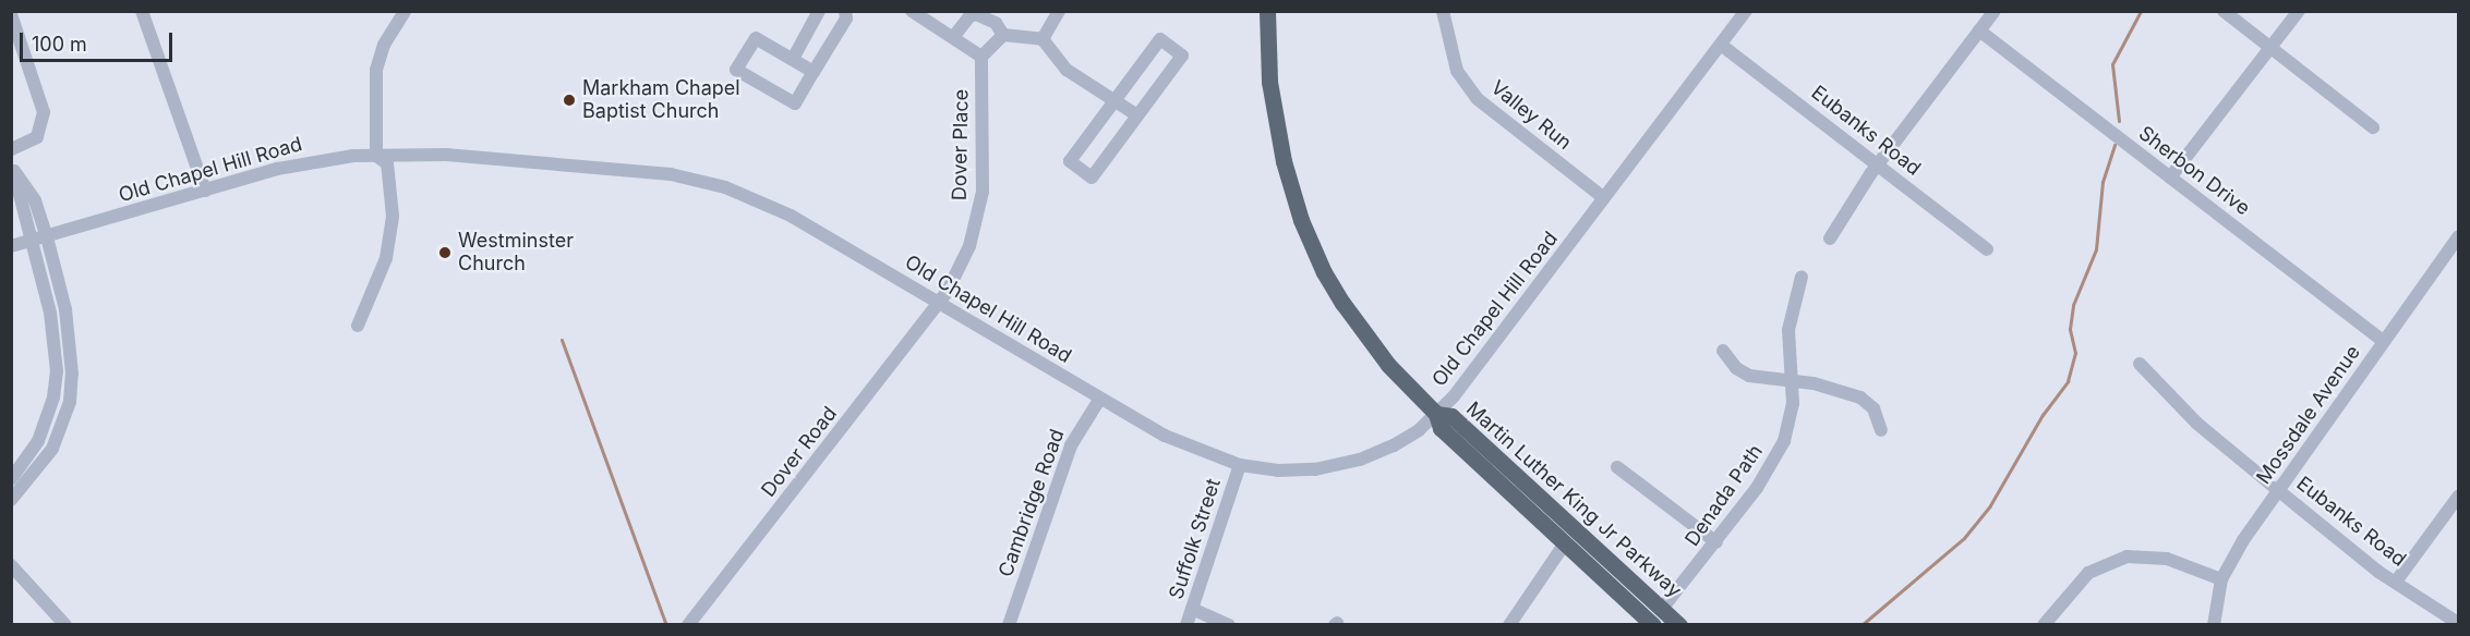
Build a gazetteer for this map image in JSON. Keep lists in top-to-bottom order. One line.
{"streets":{"main road":["Martin Luther King Jr Parkway"],"street":["Valley Run","Eubanks Road","Dover Place","Old Chapel Hill Road","Sherbon Drive","Mossdale Avenue","Dover Road","Denada Path","Cambridge Road","Suffolk Street"]},"crossings":[["Valley Run","Old Chapel Hill Road"],["Eubanks Road","Old Chapel Hill Road"],["Eubanks Road","Mossdale Avenue"],["Dover Place","Old Chapel Hill Road"],["Dover Place","Dover Road"],["Old Chapel Hill Road","Dover Road"],["Old Chapel Hill Road","Martin Luther King Jr Parkway"],["Old Chapel Hill Road","Cambridge Road"],["Old Chapel Hill Road","Suffolk Street"],["Sherbon Drive","Mossdale Avenue"],["Denada Path","Martin Luther King Jr Parkway"]],"places":["Markham Chapel Baptist Church","Westminster Church"],"scale_bar":"100 m"}
